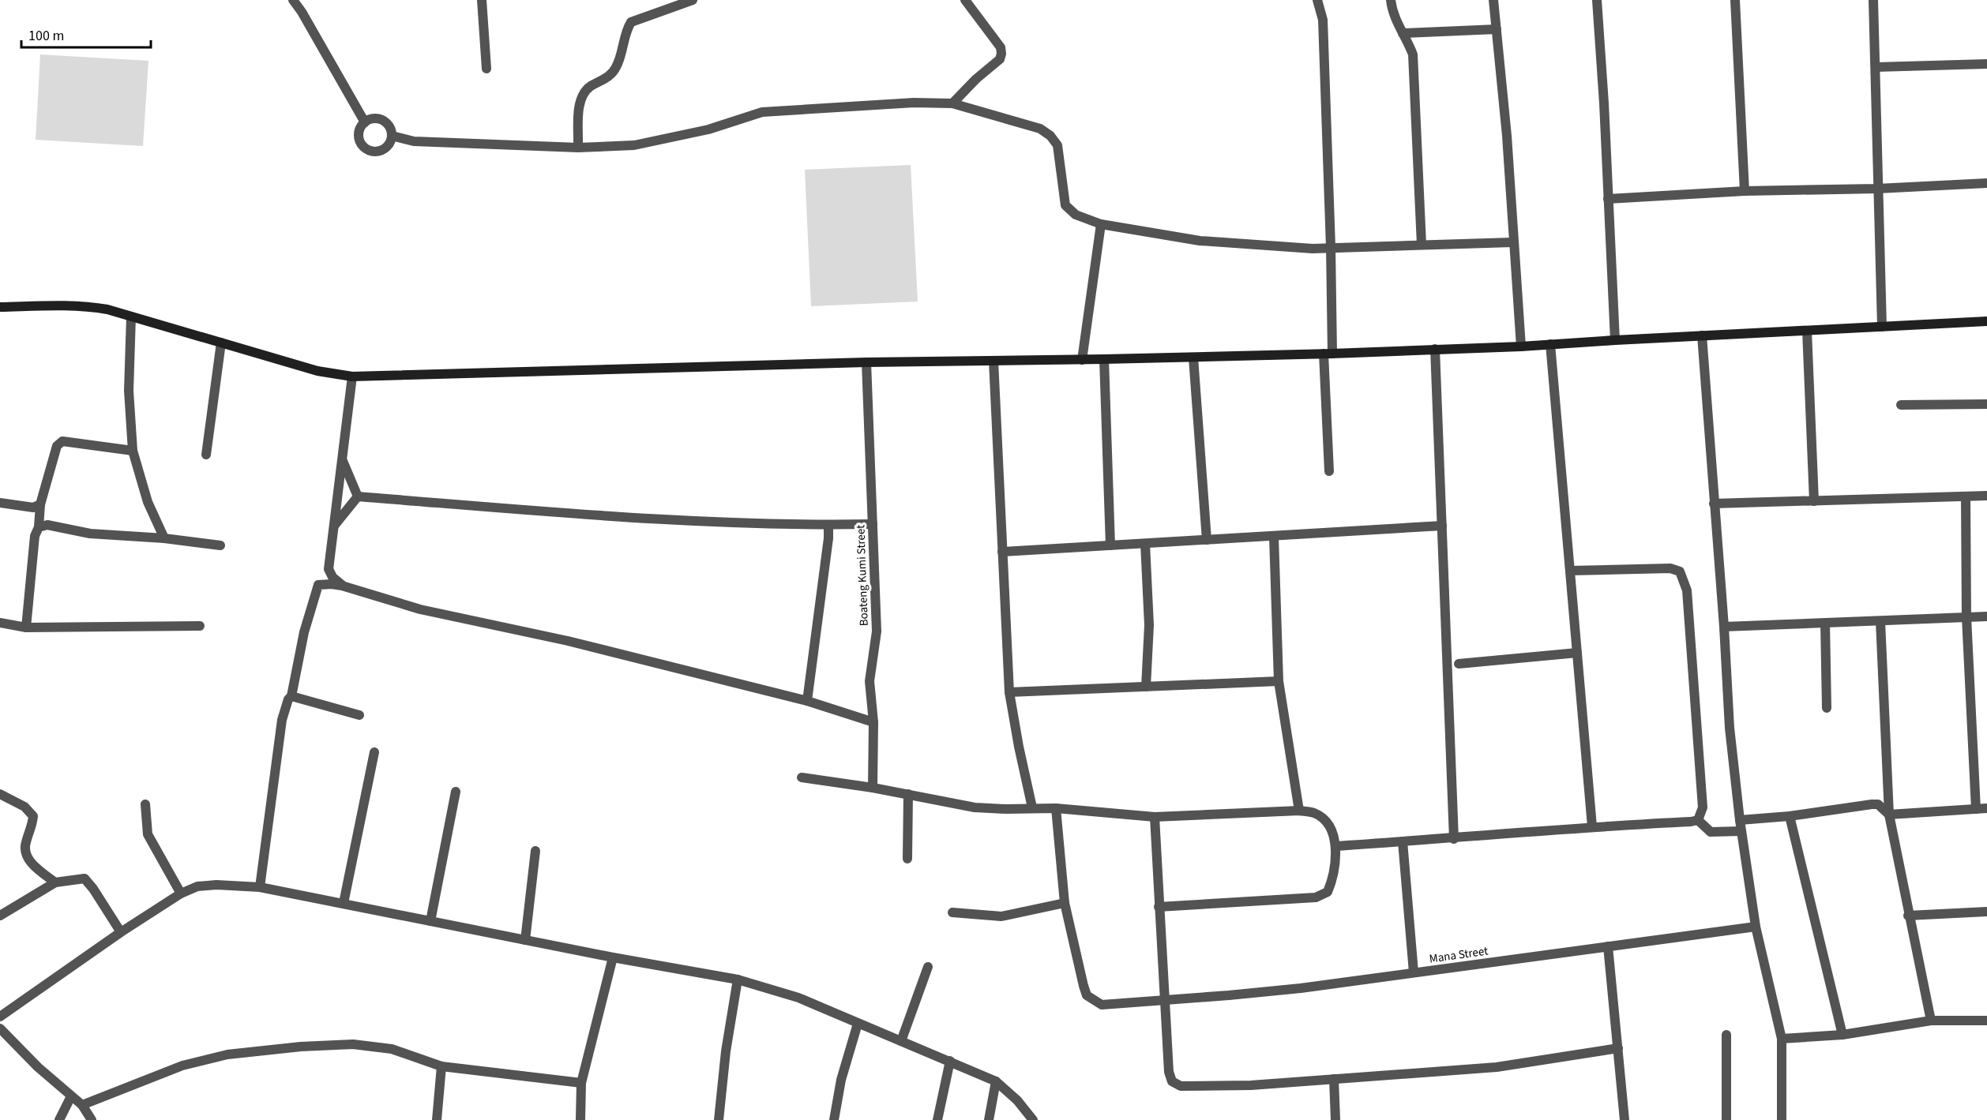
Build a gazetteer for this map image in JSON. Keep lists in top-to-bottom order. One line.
{"streets":{"street":["Boateng Kumi Street","Mana Street"]},"scale_bar":"100 m"}
